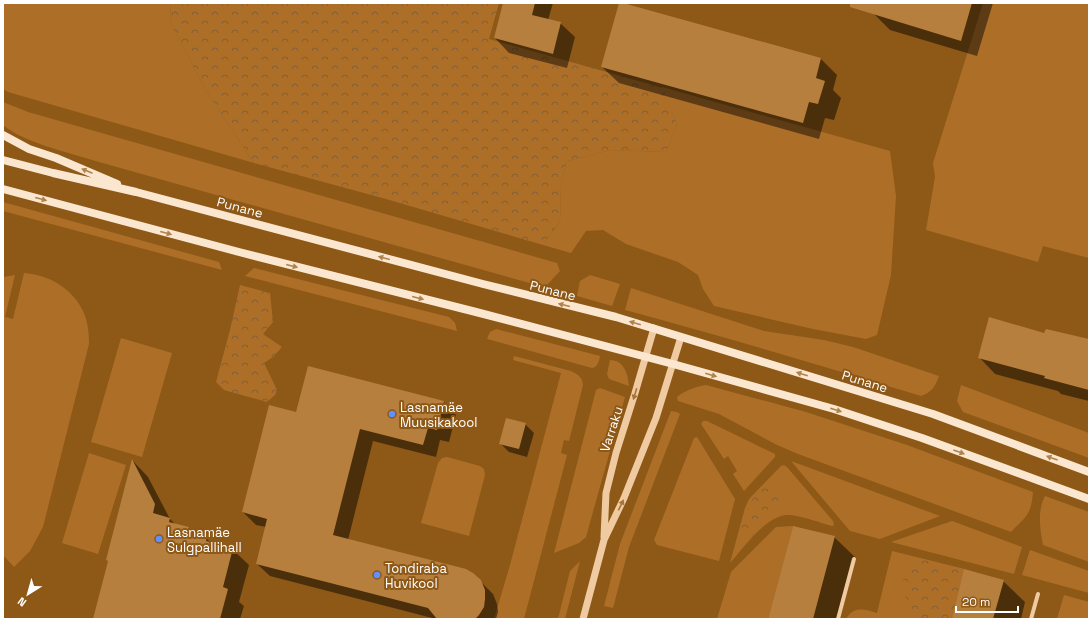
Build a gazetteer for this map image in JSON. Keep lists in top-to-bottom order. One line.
{"streets":{"main road":["Punane"],"street":["Varraku"]},"crossings":[["Punane","Varraku"]],"places":["Lasnamäe Muusikakool","Lasnamäe Sulgpallihall","Tondiraba Huvikool"],"scale_bar":"20 m","north":"bottom left"}
